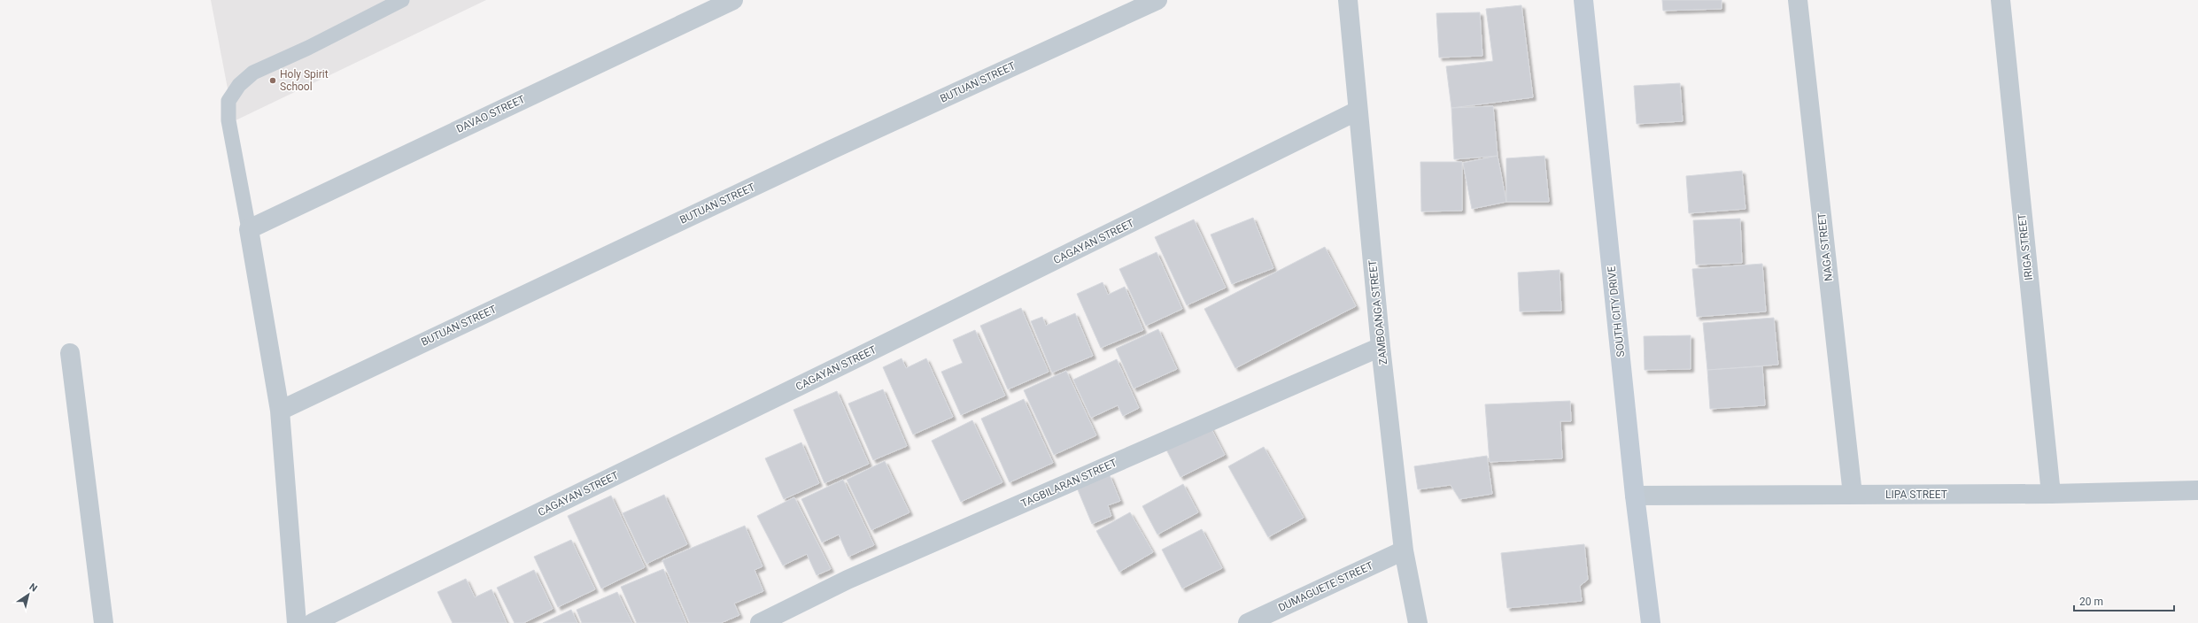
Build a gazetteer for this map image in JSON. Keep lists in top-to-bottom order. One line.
{"streets":{"street":["BUTUAN STREET","DAVAO STREET","CAGAYAN STREET","NAGA STREET","IRIGA STREET","SOUTH CITY DRIVE","ZAMBOANGA STREET","TAGBILARAN STREET","LIPA STREET","DUMAGUETE STREET"]},"crossings":[["CAGAYAN STREET","ZAMBOANGA STREET"],["NAGA STREET","LIPA STREET"],["IRIGA STREET","LIPA STREET"],["SOUTH CITY DRIVE","LIPA STREET"],["ZAMBOANGA STREET","TAGBILARAN STREET"],["ZAMBOANGA STREET","DUMAGUETE STREET"]],"places":["Holy Spirit School"],"scale_bar":"20 m","north":"top right"}
